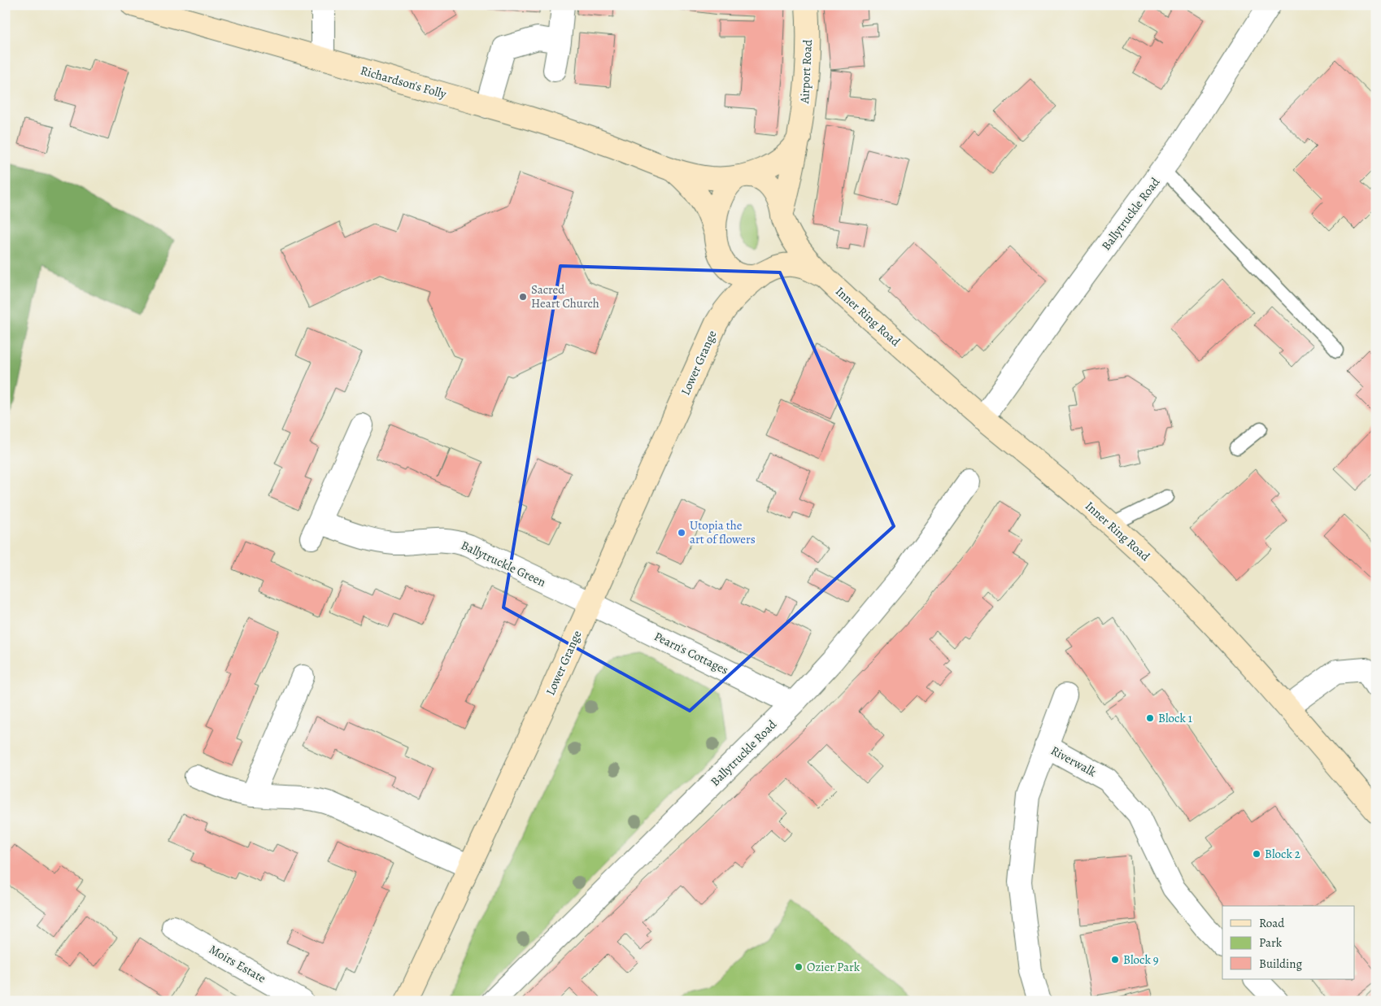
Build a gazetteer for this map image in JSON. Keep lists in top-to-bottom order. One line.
{"streets":{"main road":["Airport Road","Richardson's Folly","Inner Ring Road","Lower Grange"],"street":["Ballytruckle Road","Ballytruckle Green","Pearn's Cottages","Riverwalk","Moirs Estate"]},"crossings":[["Ballytruckle Road","Inner Ring Road"],["Ballytruckle Road","Pearn's Cottages"],["Lower Grange","Ballytruckle Green"],["Lower Grange","Pearn's Cottages"],["Ballytruckle Green","Pearn's Cottages"]],"places":["Sacred Heart Church","Utopia the art of flowers","Block 1","Block 2","Block 9","Ozier Park"],"legend":["Road","Park","Building"]}
